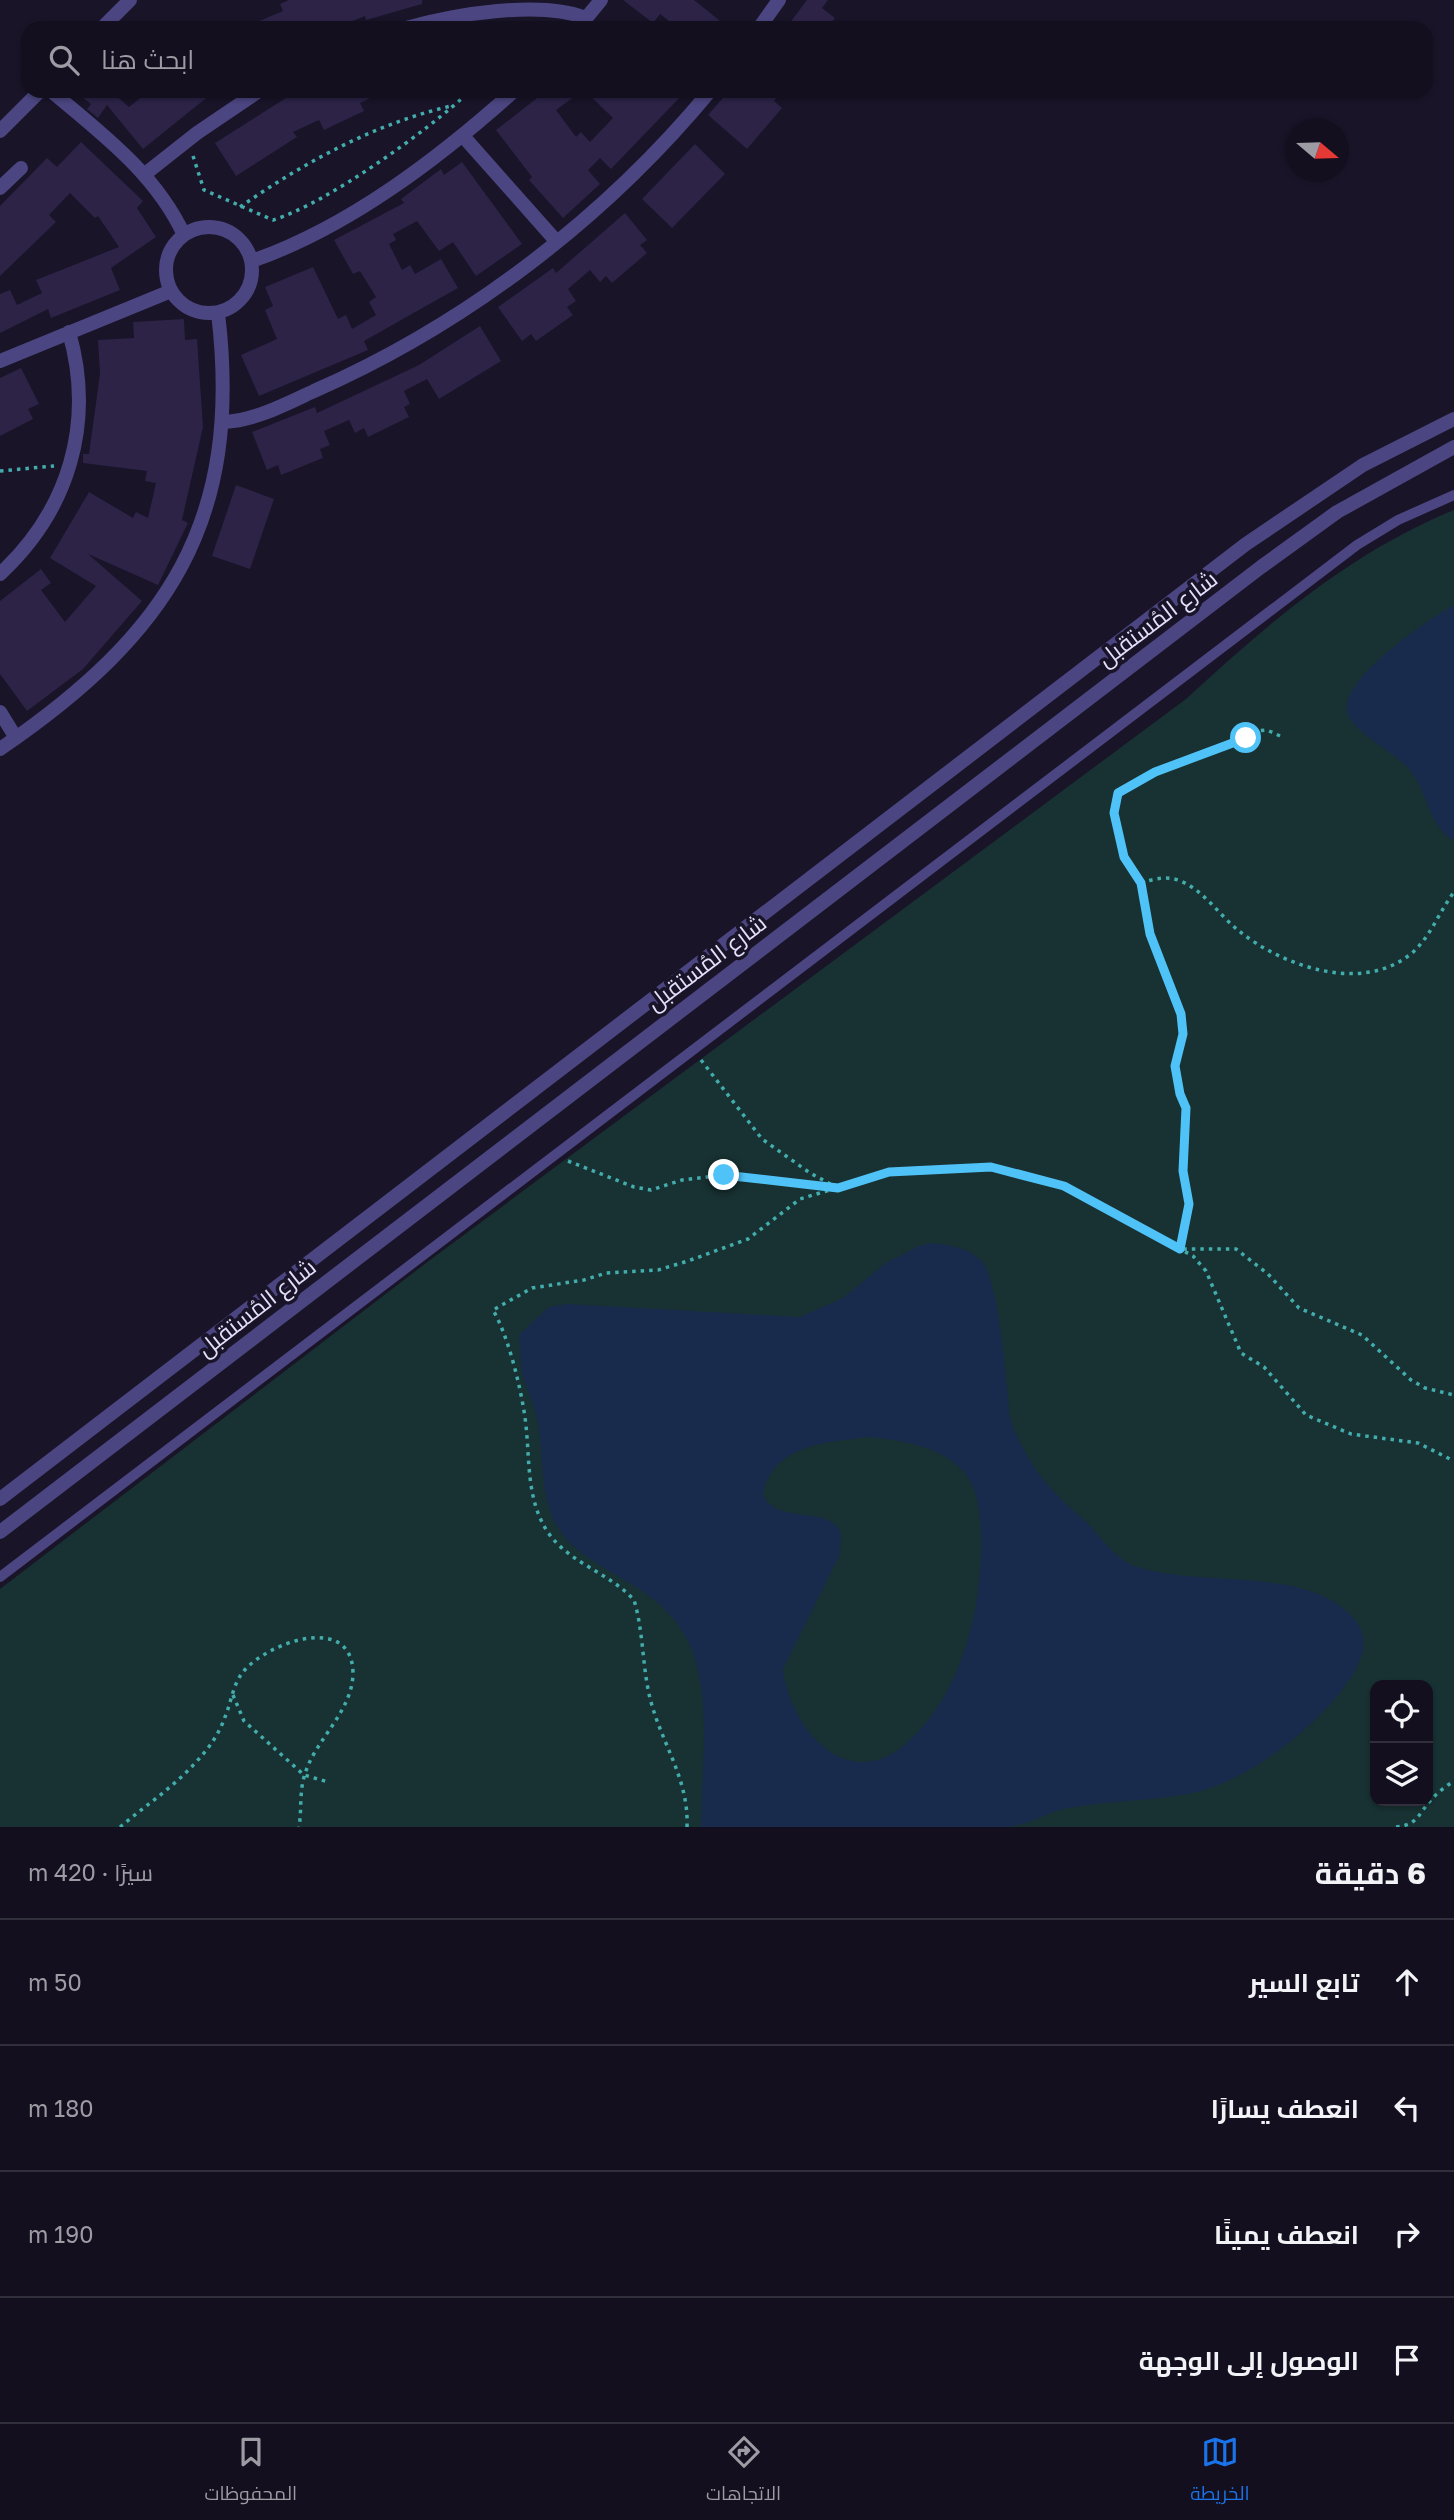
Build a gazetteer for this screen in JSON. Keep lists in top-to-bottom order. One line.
{"streets":{"street":["شارع المُستقبل"]},"north":"right","page":{"search":"ابحث هنا","heading":["6 دقيقة","سيرًا · 420 m"],"list":[["تابع السير","50 m"],["انعطف يسارًا","180 m"],["انعطف يمينًا","190 m"],"الوصول إلى الوجهة"],"nav":["الخريطة","الاتجاهات","المحفوظات"]}}
